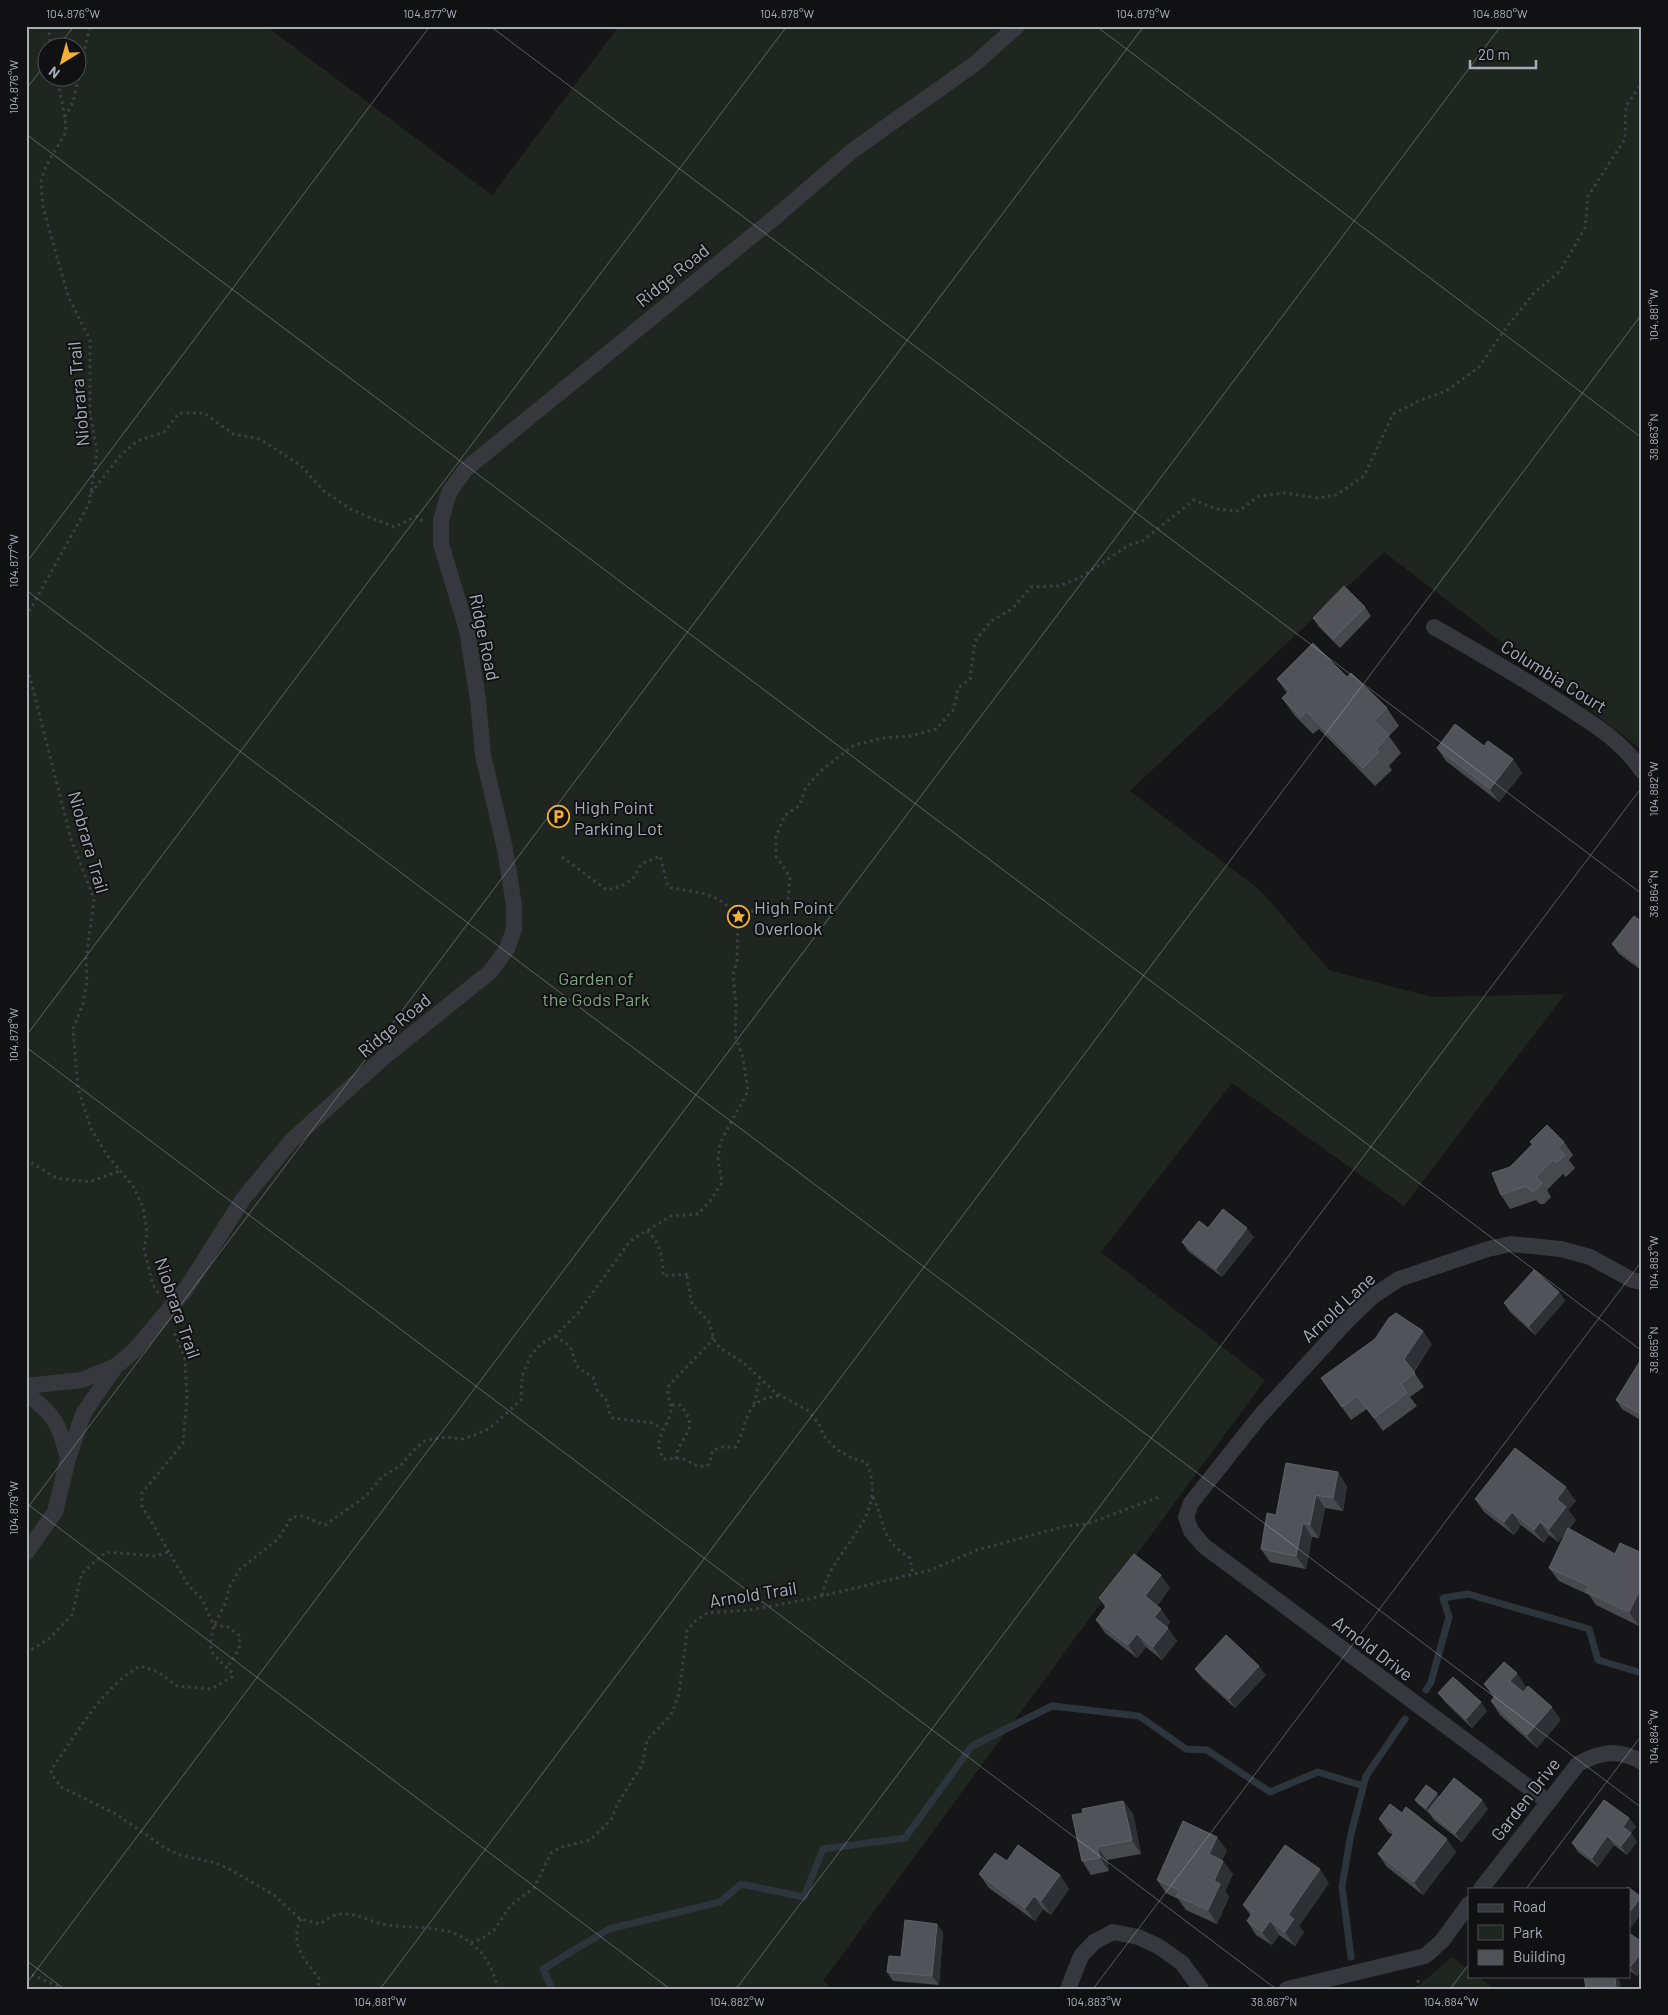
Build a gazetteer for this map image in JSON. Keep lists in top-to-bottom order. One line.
{"streets":{"street":["Ridge Road","Columbia Court","Arnold Lane","Arnold Drive","Garden Drive"],"path":["Niobrara Trail","Arnold Trail"]},"crossings":[["Ridge Road","Niobrara Trail"],["Arnold Lane","Arnold Drive"],["Arnold Drive","Garden Drive"]],"parks":["Garden of the Gods Park"],"places":{"parking":["High Point Parking Lot"],"place":["High Point Overlook"]},"legend":["Road","Park","Building"],"scale_bar":"20 m","north":"bottom left","coordinates":["104.876°W","104.877°W","104.878°W","104.879°W","104.880°W","104.881°W","38.863°N","104.882°W","38.864°N","104.883°W","38.865°N","104.884°W","38.867°N"]}
